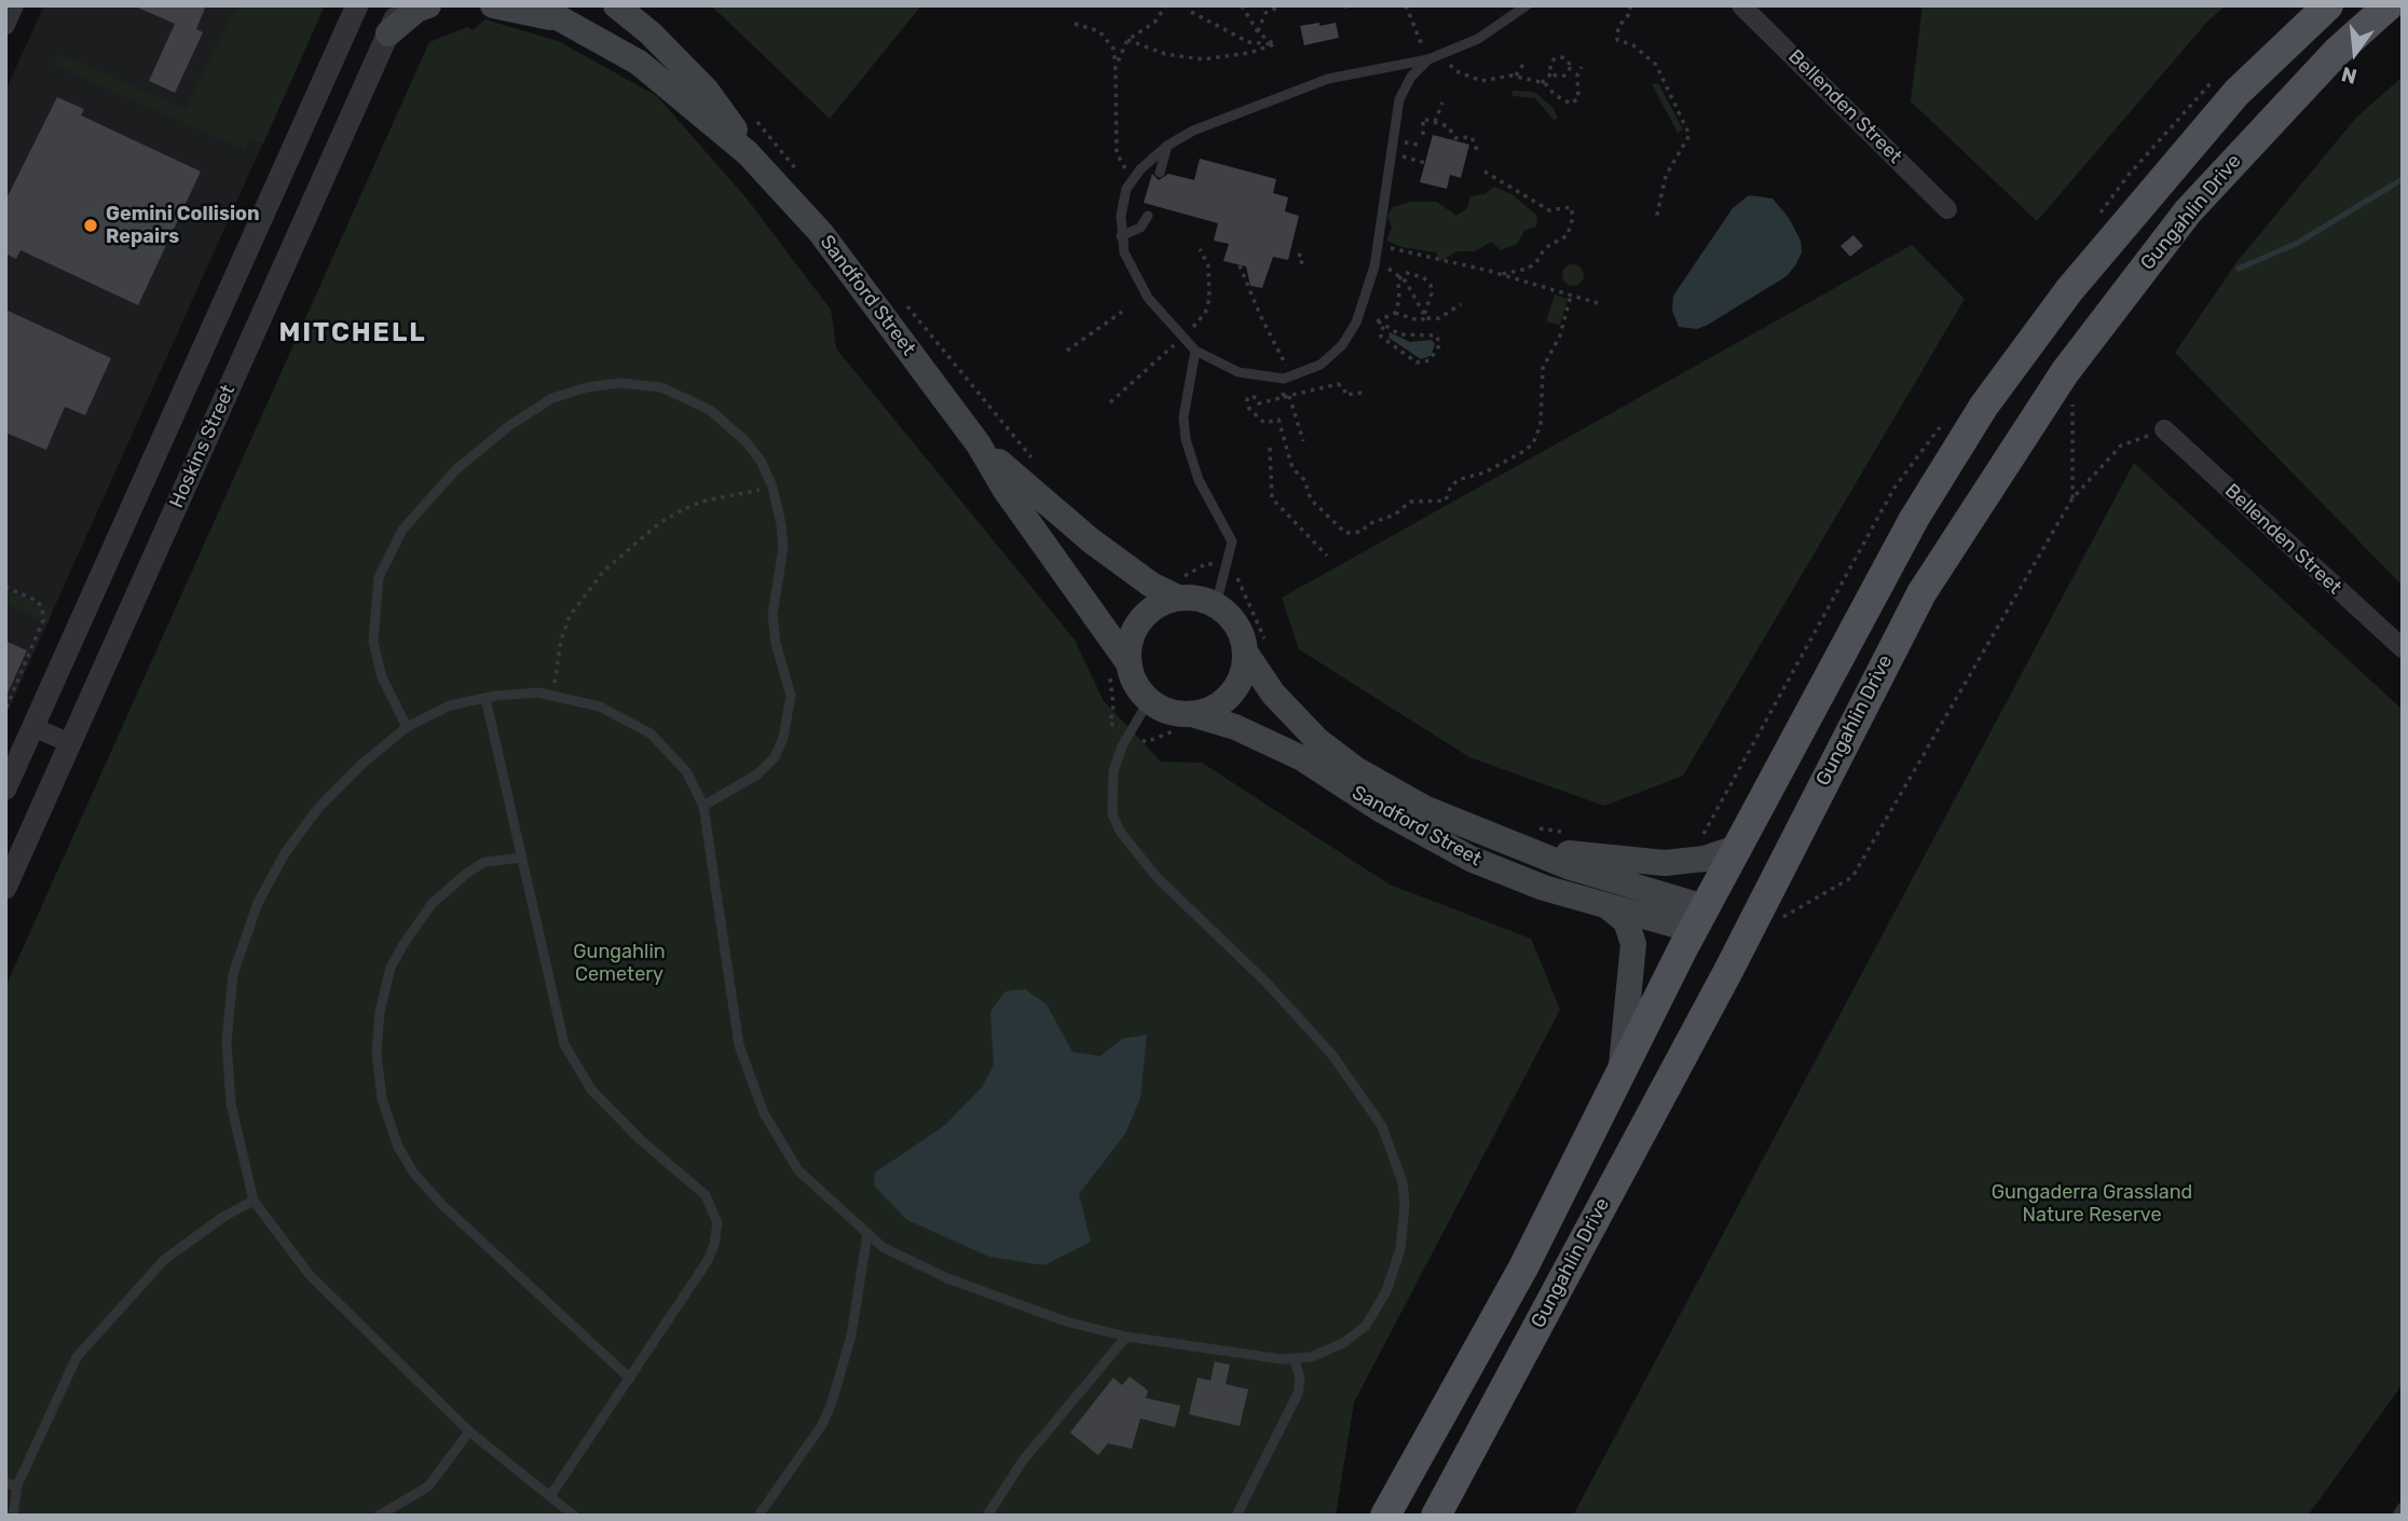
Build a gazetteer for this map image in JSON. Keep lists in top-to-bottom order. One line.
{"streets":{"main road":["Gungahlin Drive","Sandford Street"],"street":["Bellenden Street","Hoskins Street"]},"crossings":[["Gungahlin Drive","Sandford Street"]],"districts":["MITCHELL"],"parks":["Gungahlin Cemetery","Gungaderra Grassland Nature Reserve"],"places":["Gemini Collision Repairs"],"north":"bottom"}
